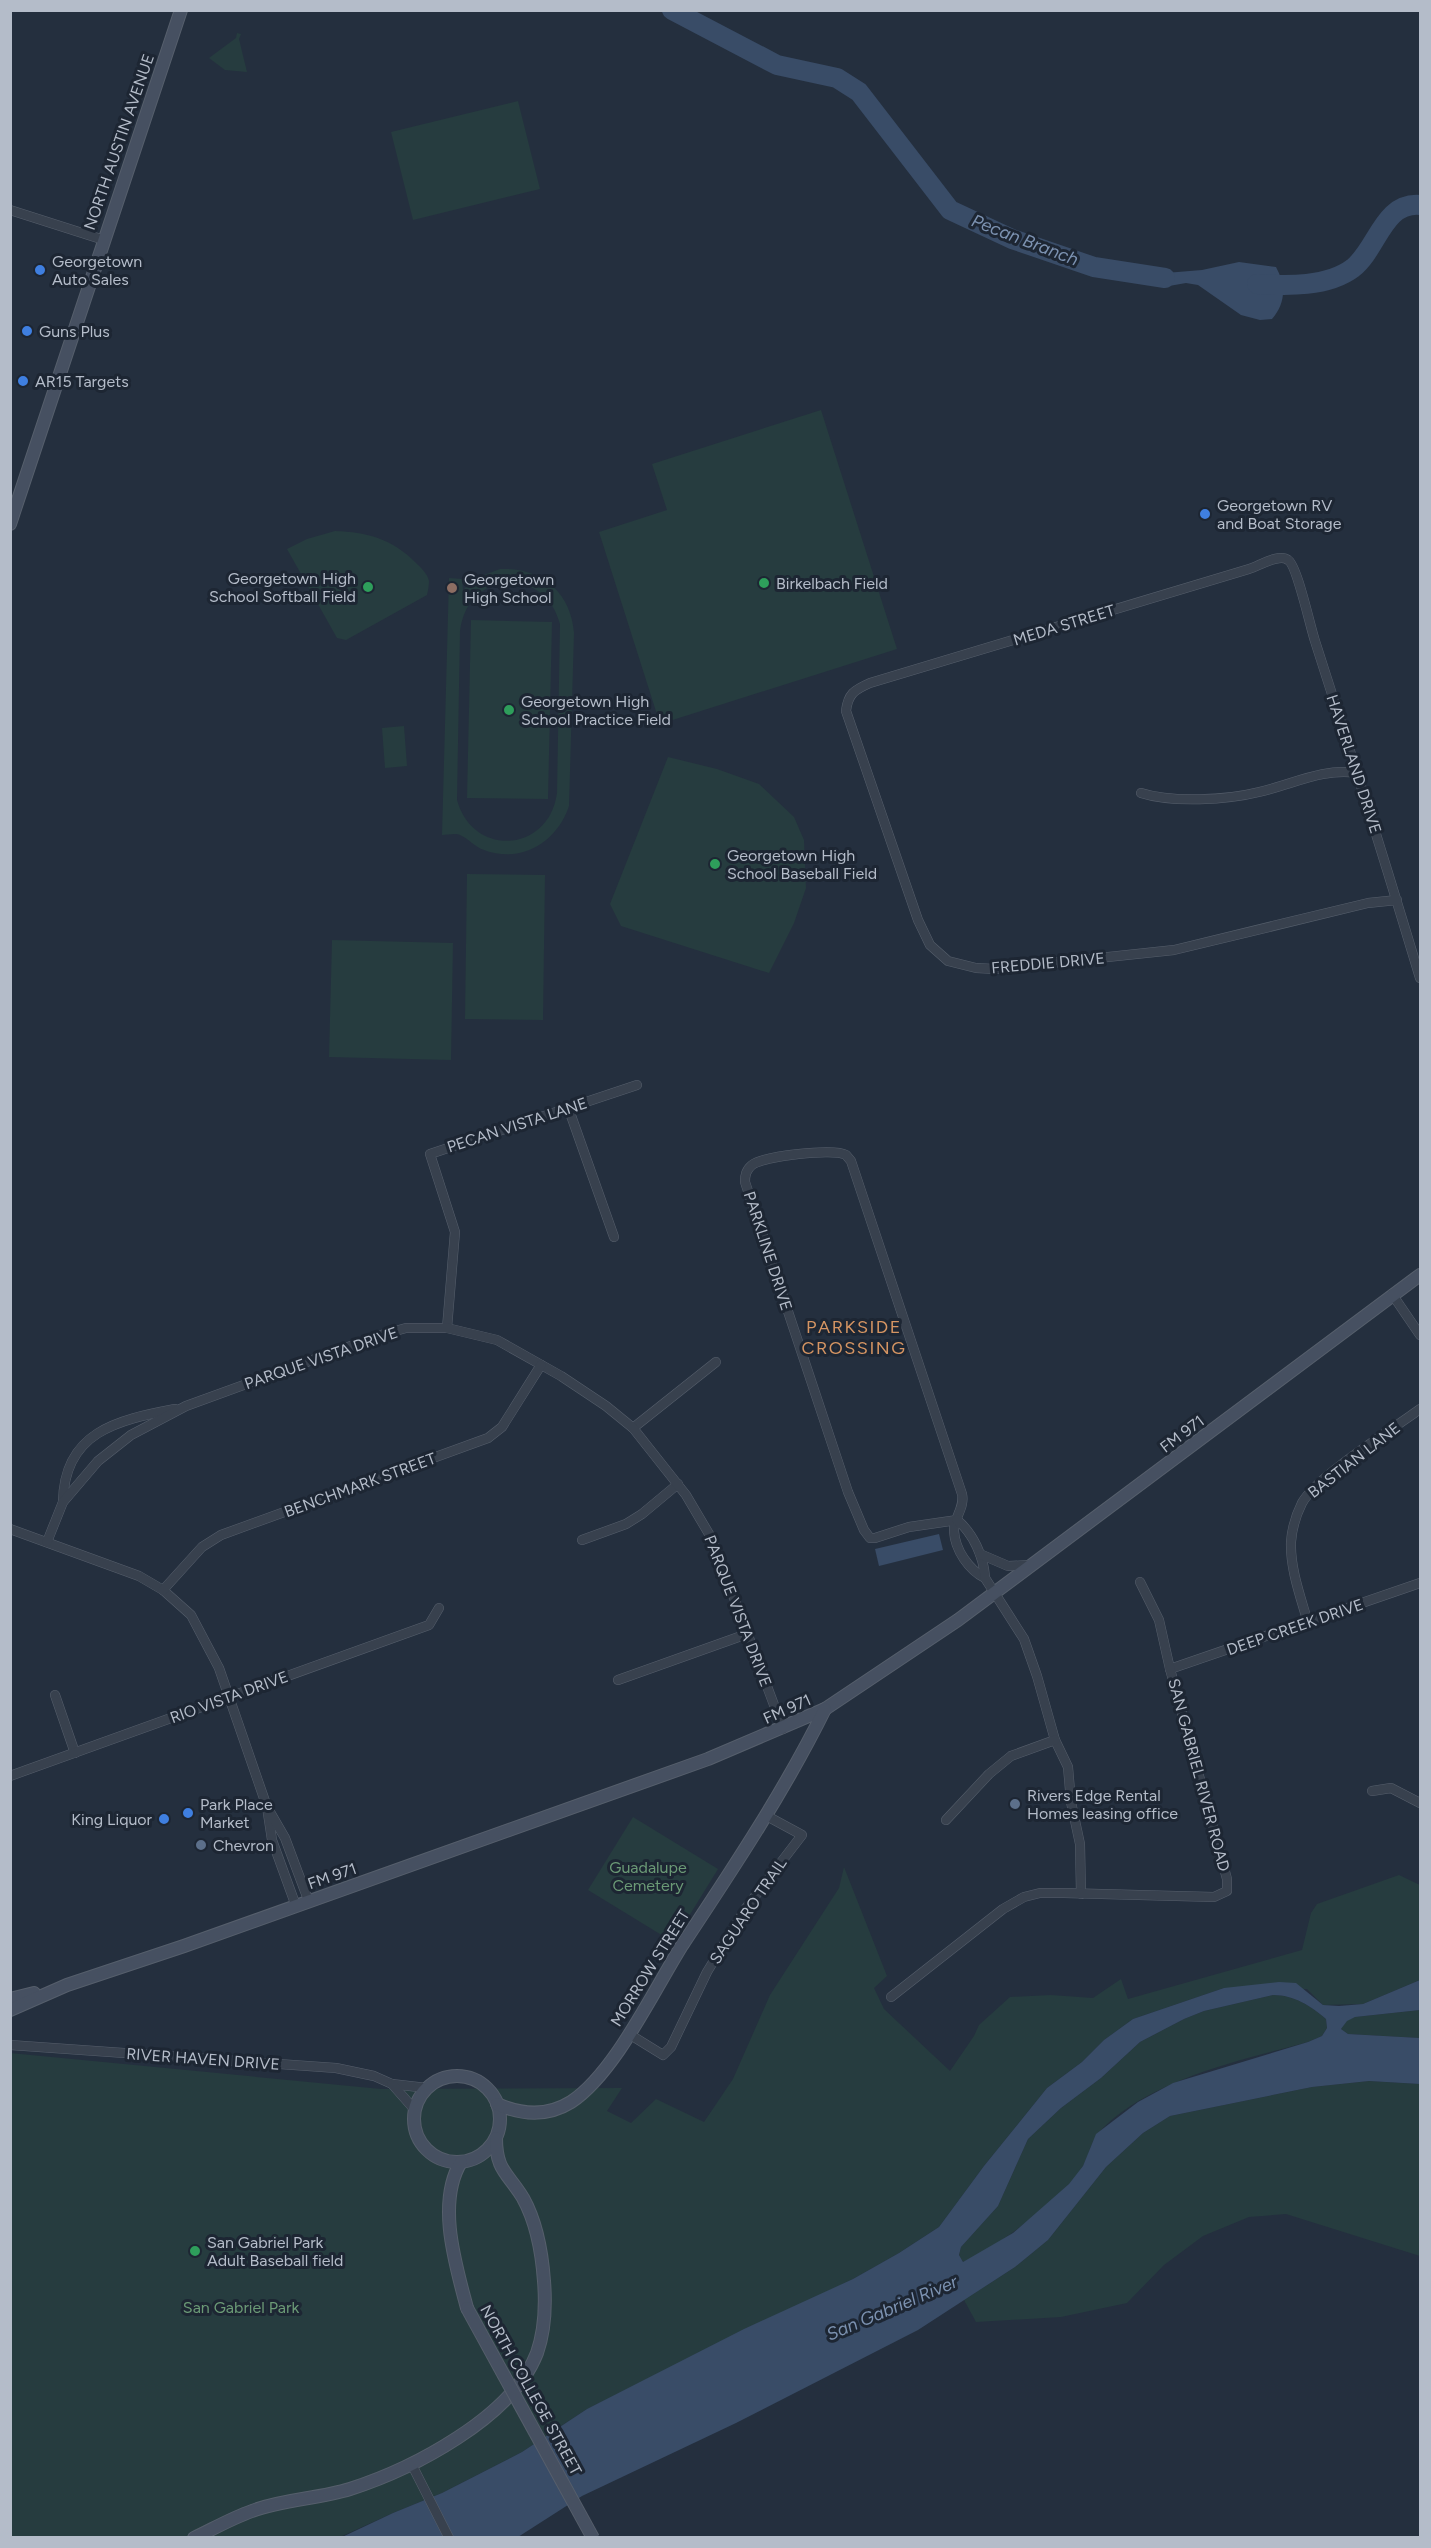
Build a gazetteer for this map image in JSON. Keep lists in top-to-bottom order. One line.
{"streets":{"main road":["NORTH AUSTIN AVENUE","FM 971","MORROW STREET","NORTH COLLEGE STREET"],"street":["MEDA STREET","HAVERLAND DRIVE","FREDDIE DRIVE","PECAN VISTA LANE","PARKLINE DRIVE","PARQUE VISTA DRIVE","BASTIAN LANE","BENCHMARK STREET","DEEP CREEK DRIVE","RIO VISTA DRIVE","SAN GABRIEL RIVER ROAD","SAGUARO TRAIL","RIVER HAVEN DRIVE"]},"crossings":[["MEDA STREET","HAVERLAND DRIVE"],["MEDA STREET","FREDDIE DRIVE"],["HAVERLAND DRIVE","FREDDIE DRIVE"],["PECAN VISTA LANE","PARQUE VISTA DRIVE"],["PARKLINE DRIVE","FM 971"],["PARKLINE DRIVE","SAN GABRIEL RIVER ROAD"],["PARQUE VISTA DRIVE","FM 971"],["PARQUE VISTA DRIVE","BENCHMARK STREET"],["FM 971","MORROW STREET"],["BASTIAN LANE","DEEP CREEK DRIVE"],["DEEP CREEK DRIVE","SAN GABRIEL RIVER ROAD"],["SAGUARO TRAIL","MORROW STREET"],["MORROW STREET","RIVER HAVEN DRIVE"],["MORROW STREET","NORTH COLLEGE STREET"],["RIVER HAVEN DRIVE","NORTH COLLEGE STREET"]],"districts":["PARKSIDE CROSSING"],"water":["Pecan Branch","San Gabriel River"],"parks":["Guadalupe Cemetery","San Gabriel Park"],"places":["Georgetown Auto Sales","Guns Plus","AR15 Targets","Georgetown RV and Boat Storage","Birkelbach Field","Georgetown High School Softball Field","Georgetown High School","Georgetown High School Practice Field","Georgetown High School Baseball Field","Rivers Edge Rental Homes leasing office","Park Place Market","King Liquor","Chevron","San Gabriel Park Adult Baseball field"]}
